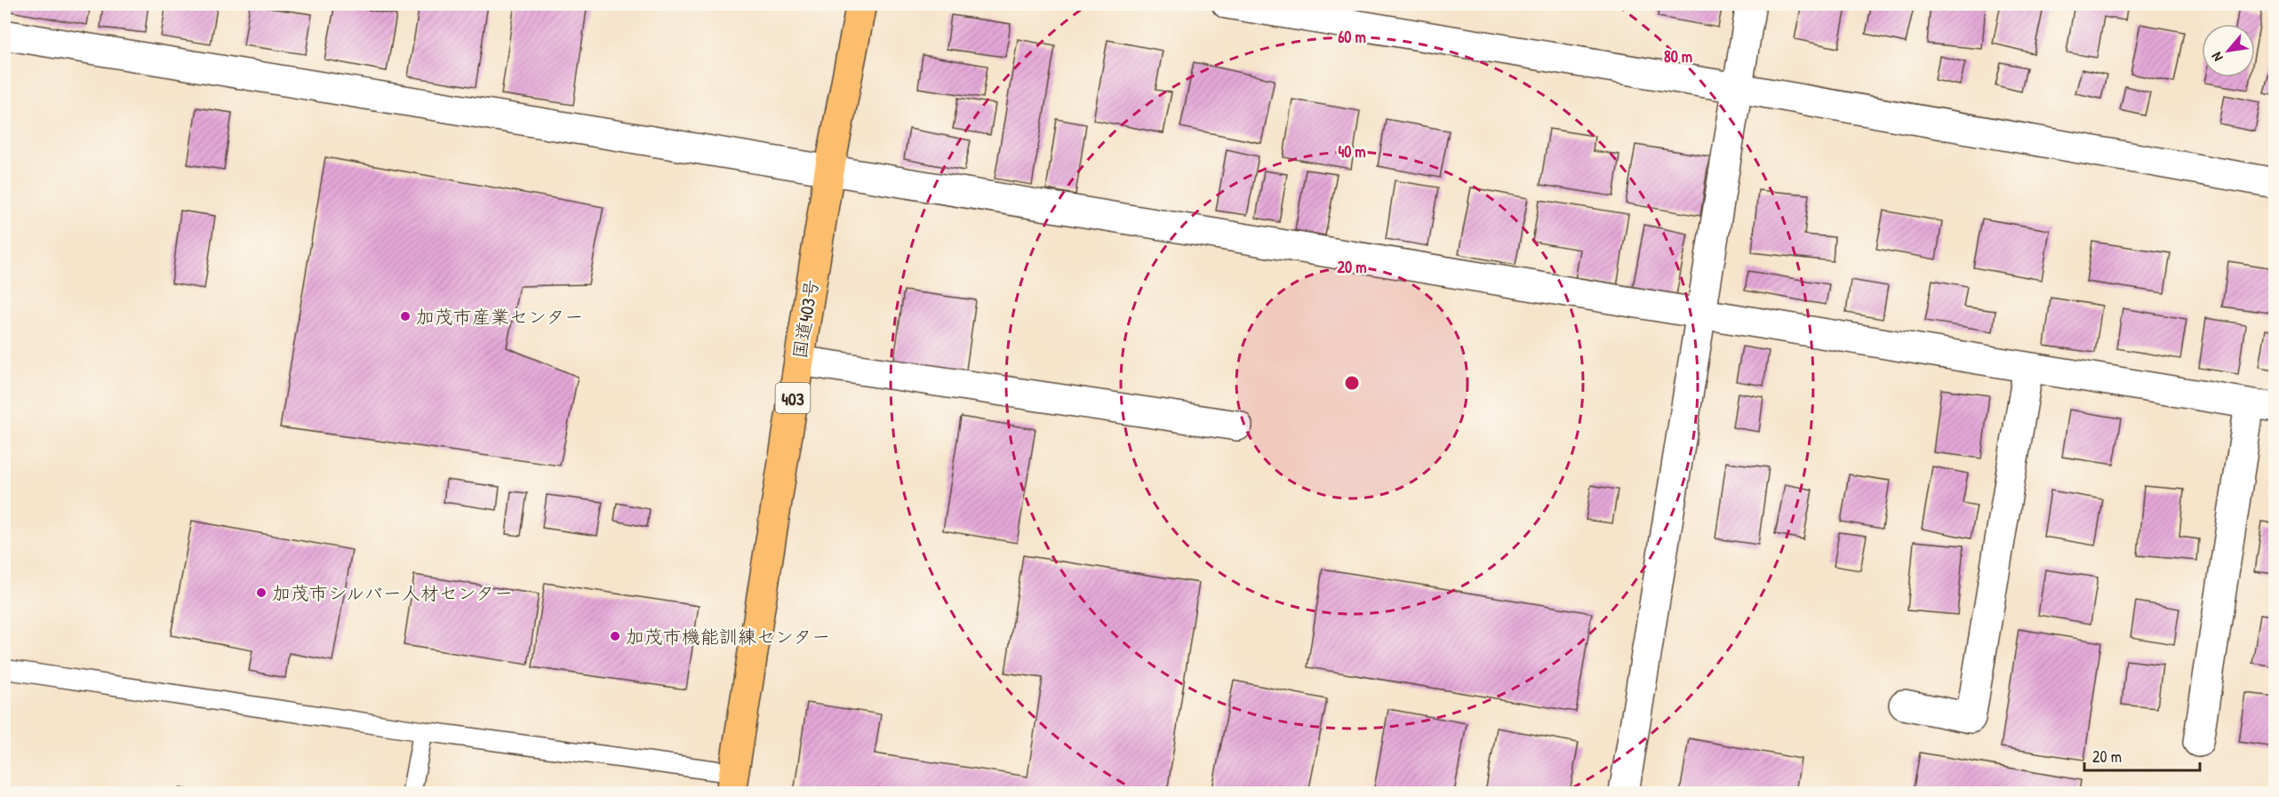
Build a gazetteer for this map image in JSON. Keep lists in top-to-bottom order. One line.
{"streets":{"highway":["国道403号","403"]},"places":["加茂市産業センター","加茂市シルバー人材センター","加茂市機能訓練センター"],"scale_bar":"20 m","north":"bottom left","rings":["60 m","80 m","40 m","20 m"]}
